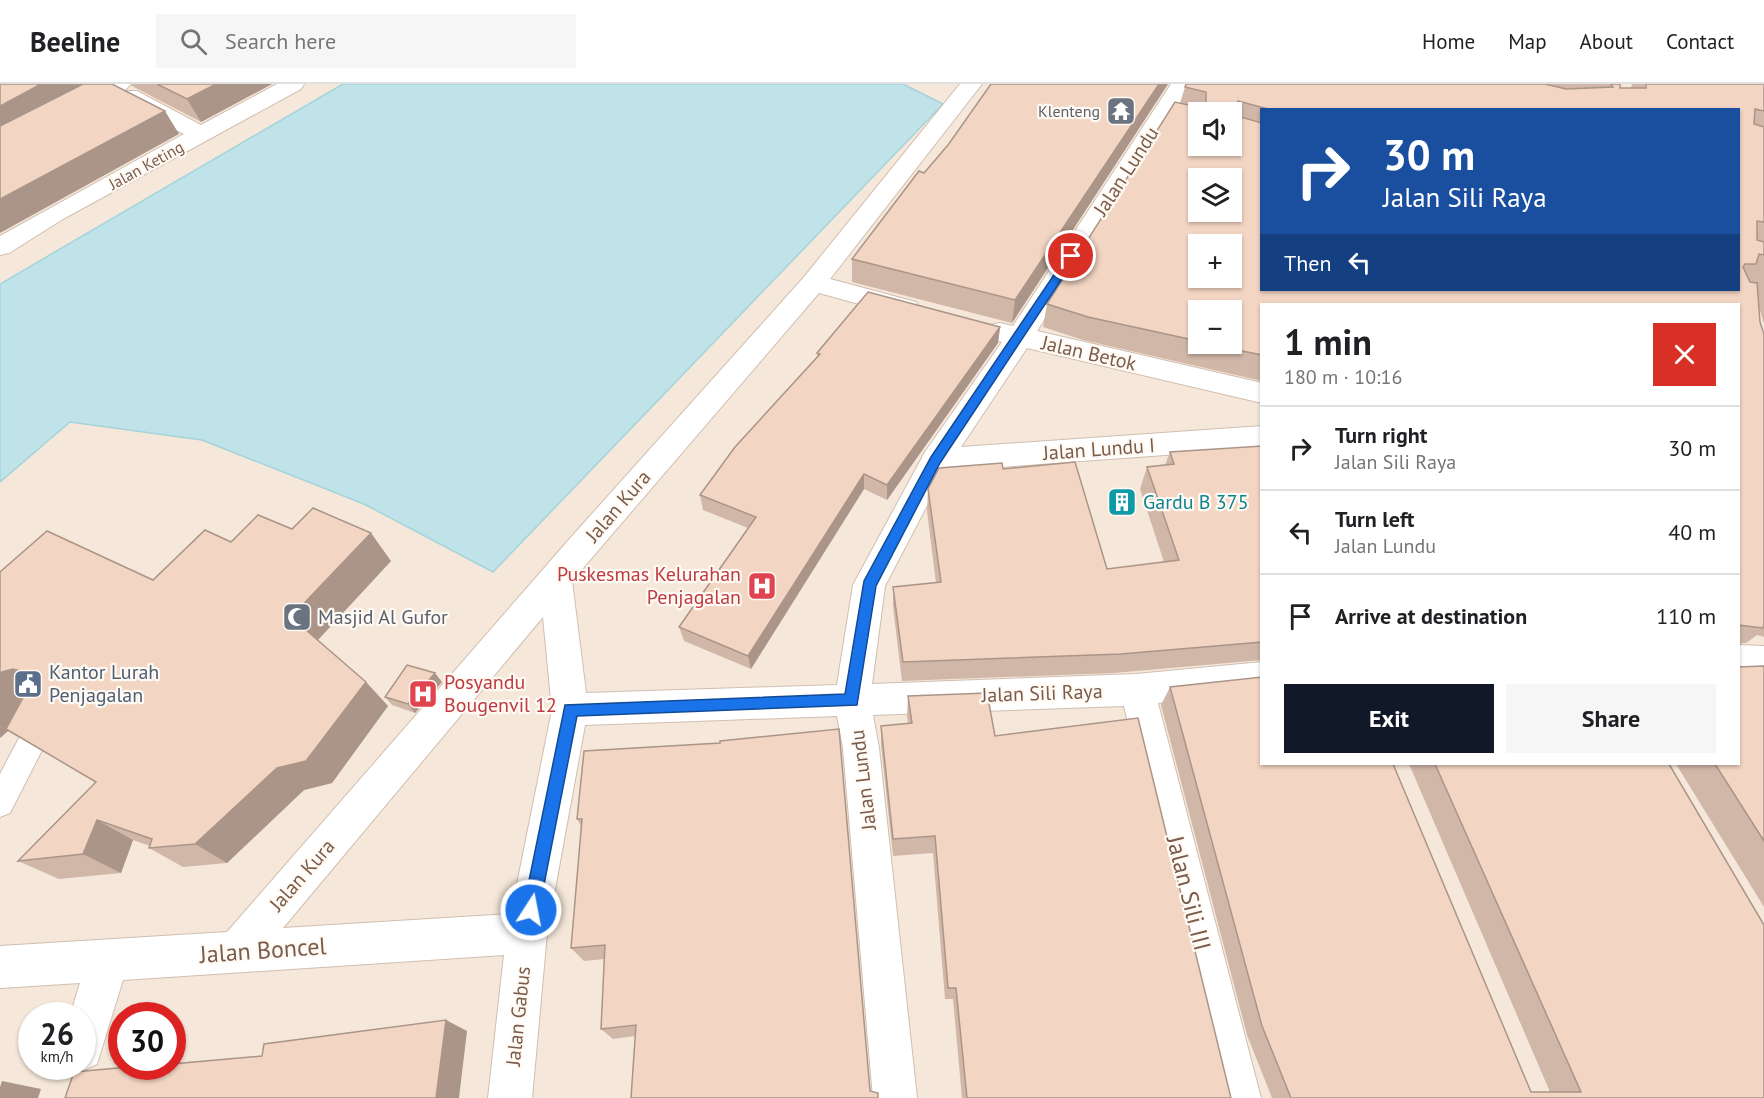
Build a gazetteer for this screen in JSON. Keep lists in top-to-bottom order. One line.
{"streets":{"street":["Jalan Keting","Jalan Lundu","Jalan Betok","Jalan Lundu I","Jalan Kura","Jalan Sili Raya","Jalan Sili III","Jalan Boncel","Jalan Gabus"]},"crossings":[["Jalan Lundu","Jalan Betok"],["Jalan Lundu","Jalan Lundu I"],["Jalan Lundu","Jalan Sili Raya"],["Jalan Kura","Jalan Boncel"],["Jalan Kura","Jalan Gabus"],["Jalan Sili Raya","Jalan Sili III"],["Jalan Sili Raya","Jalan Gabus"],["Jalan Boncel","Jalan Gabus"]],"places":{"temple":["Klenteng"],"building":["Gardu B 375"],"hospital":["Puskesmas Kelurahan Penjagalan","Posyandu Bougenvil 12"],"mosque":["Masjid Al Gufor"],"public building":["Kantor Lurah Penjagalan"]},"page":{"header":"Beeline","search":"Search here","nav":["Home","Map","About","Contact"],"map_buttons":["+","−"],"turn":["30 m","Jalan Sili Raya"],"then":"Then","heading":["1 min","180 m · 10:16"],"list":[{"name":"Turn right","note":"Jalan Sili Raya","value":"30 m"},{"name":"Turn left","note":"Jalan Lundu","value":"40 m"},{"name":"Arrive at destination","value":"110 m"}],"buttons":["Exit","Share"],"speed":"26 km/h","limit":"30"}}
